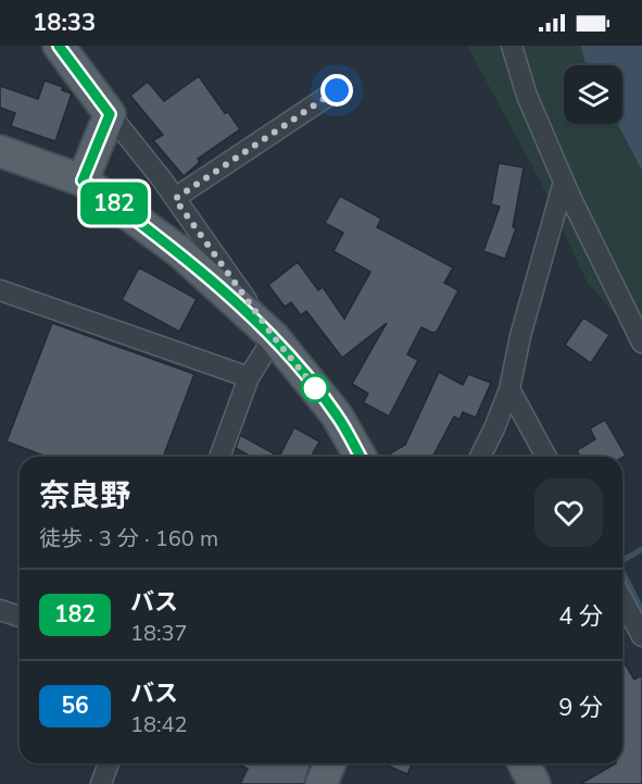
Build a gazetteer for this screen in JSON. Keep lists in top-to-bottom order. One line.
{"lines":["bus line 182"],"page":{"status":"18:33","on_map":"182","heading":["奈良野","徒歩 · 3 分 · 160 m"],"list":[{"mark":"182","name":"バス","note":"18:37","value":"4 分"},{"mark":"56","name":"バス","note":"18:42","value":"9 分"}]}}
